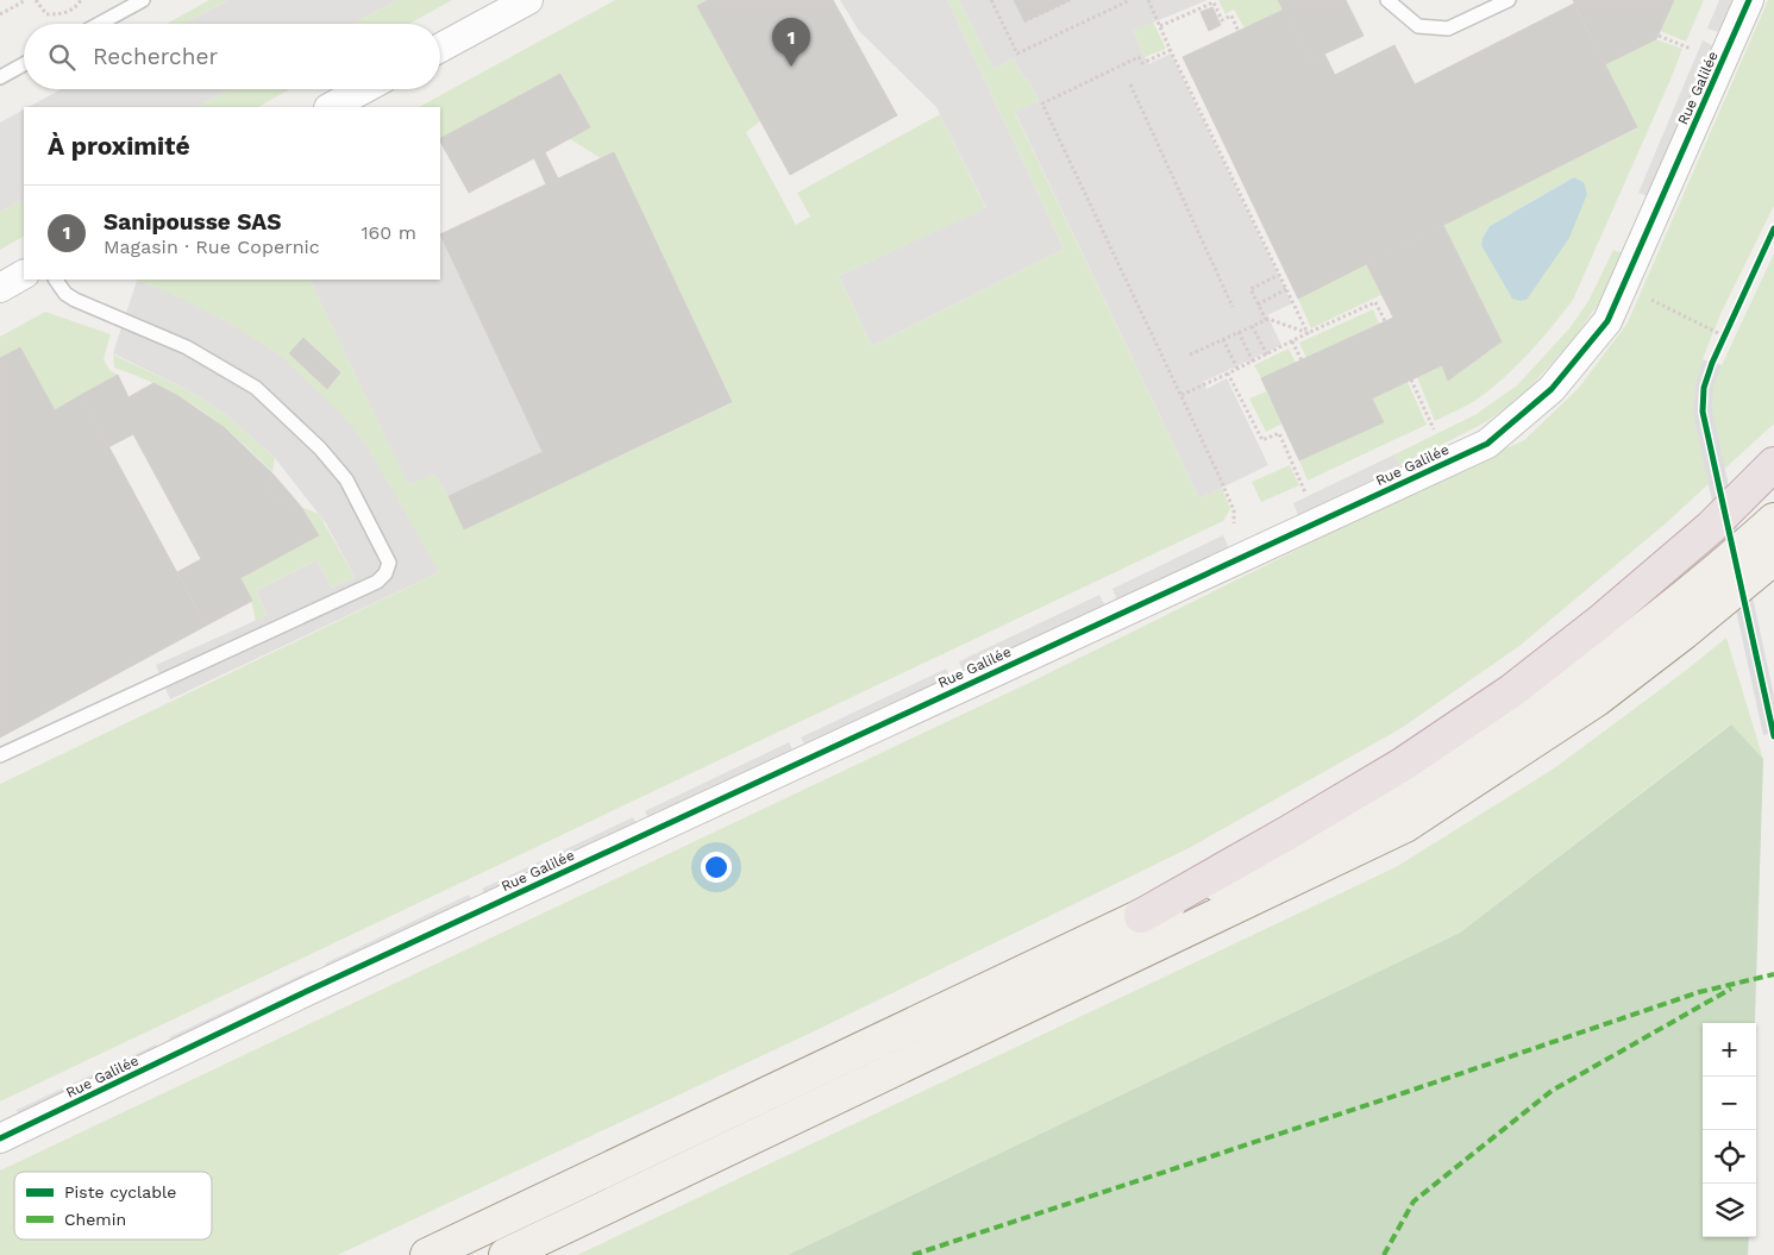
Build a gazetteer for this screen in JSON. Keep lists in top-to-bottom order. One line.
{"streets":{"street":["Rue Galilée"]},"legend":["Piste cyclable","Chemin"],"page":{"pins":"1","search":"Rechercher","heading":"À proximité","list":[{"mark":"1","name":"Sanipousse SAS","note":"Magasin · Rue Copernic","value":"160 m"}],"map_buttons":["+","−"]}}
